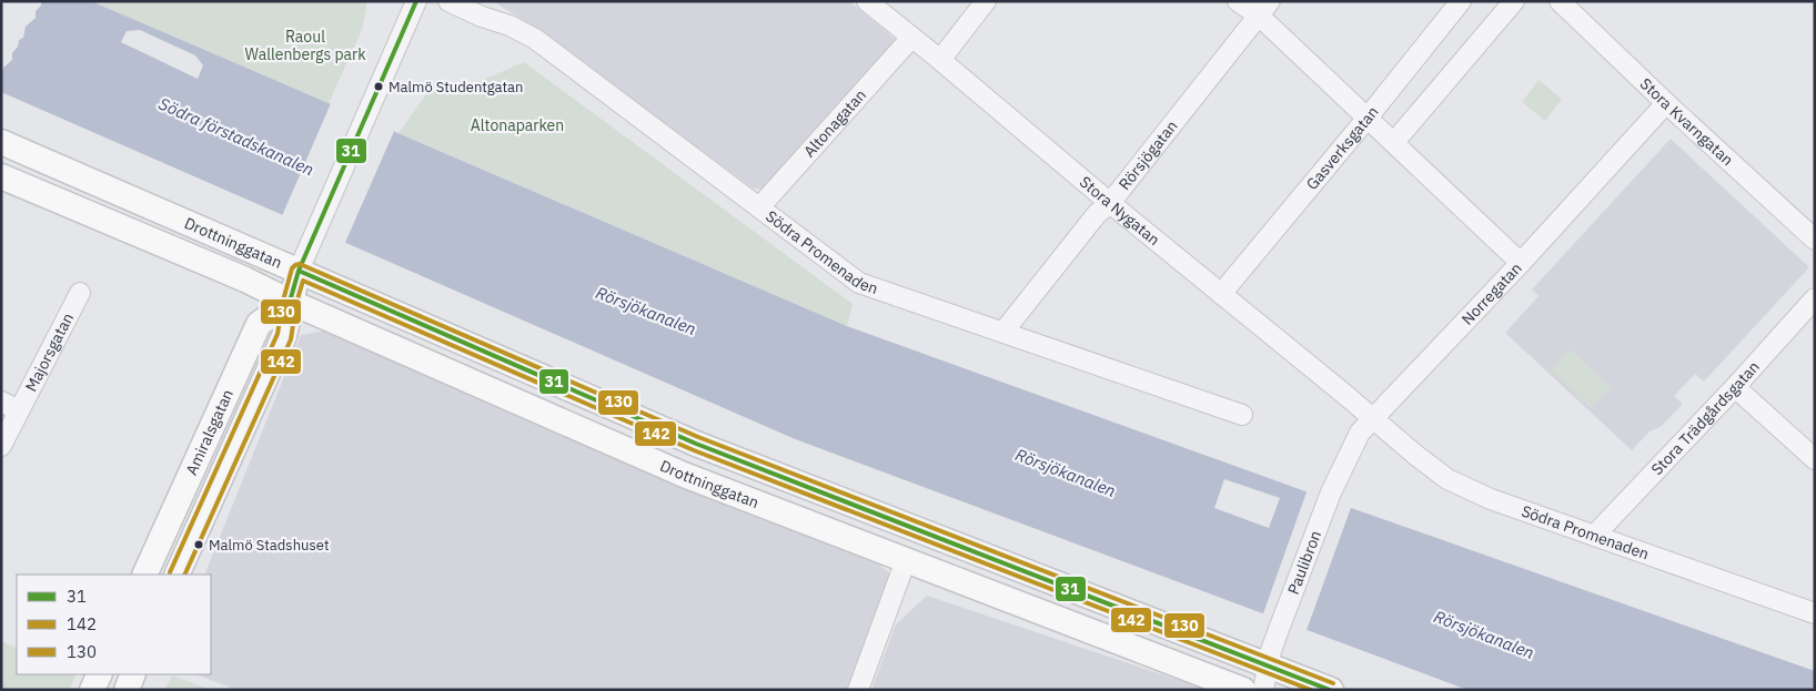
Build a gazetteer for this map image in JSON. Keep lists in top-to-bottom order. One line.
{"streets":{"main road":["Drottninggatan","Amiralsgatan"],"street":["Stora Kvarngatan","Altonagatan","Gasverksgatan","Rörsjögatan","Stora Nygatan","Södra Promenaden","Norregatan","Majorsgatan","Stora Trädgårdsgatan","Paulibron"]},"crossings":[["Stora Kvarngatan","Norregatan"],["Altonagatan","Stora Nygatan"],["Altonagatan","Södra Promenaden"],["Gasverksgatan","Stora Nygatan"],["Rörsjögatan","Stora Nygatan"],["Rörsjögatan","Södra Promenaden"],["Stora Nygatan","Södra Promenaden"],["Stora Nygatan","Norregatan"],["Drottninggatan","Amiralsgatan"],["Drottninggatan","Paulibron"],["Södra Promenaden","Norregatan"],["Södra Promenaden","Stora Trädgårdsgatan"],["Norregatan","Paulibron"]],"water":["Södra förstadskanalen","Rörsjökanalen"],"parks":["Raoul Wallenbergs park","Altonaparken"],"places":["Malmö Studentgatan","Malmö Stadshuset"],"lines":["transit line 31","transit line 130","transit line 142"],"legend":["31","142","130"]}
